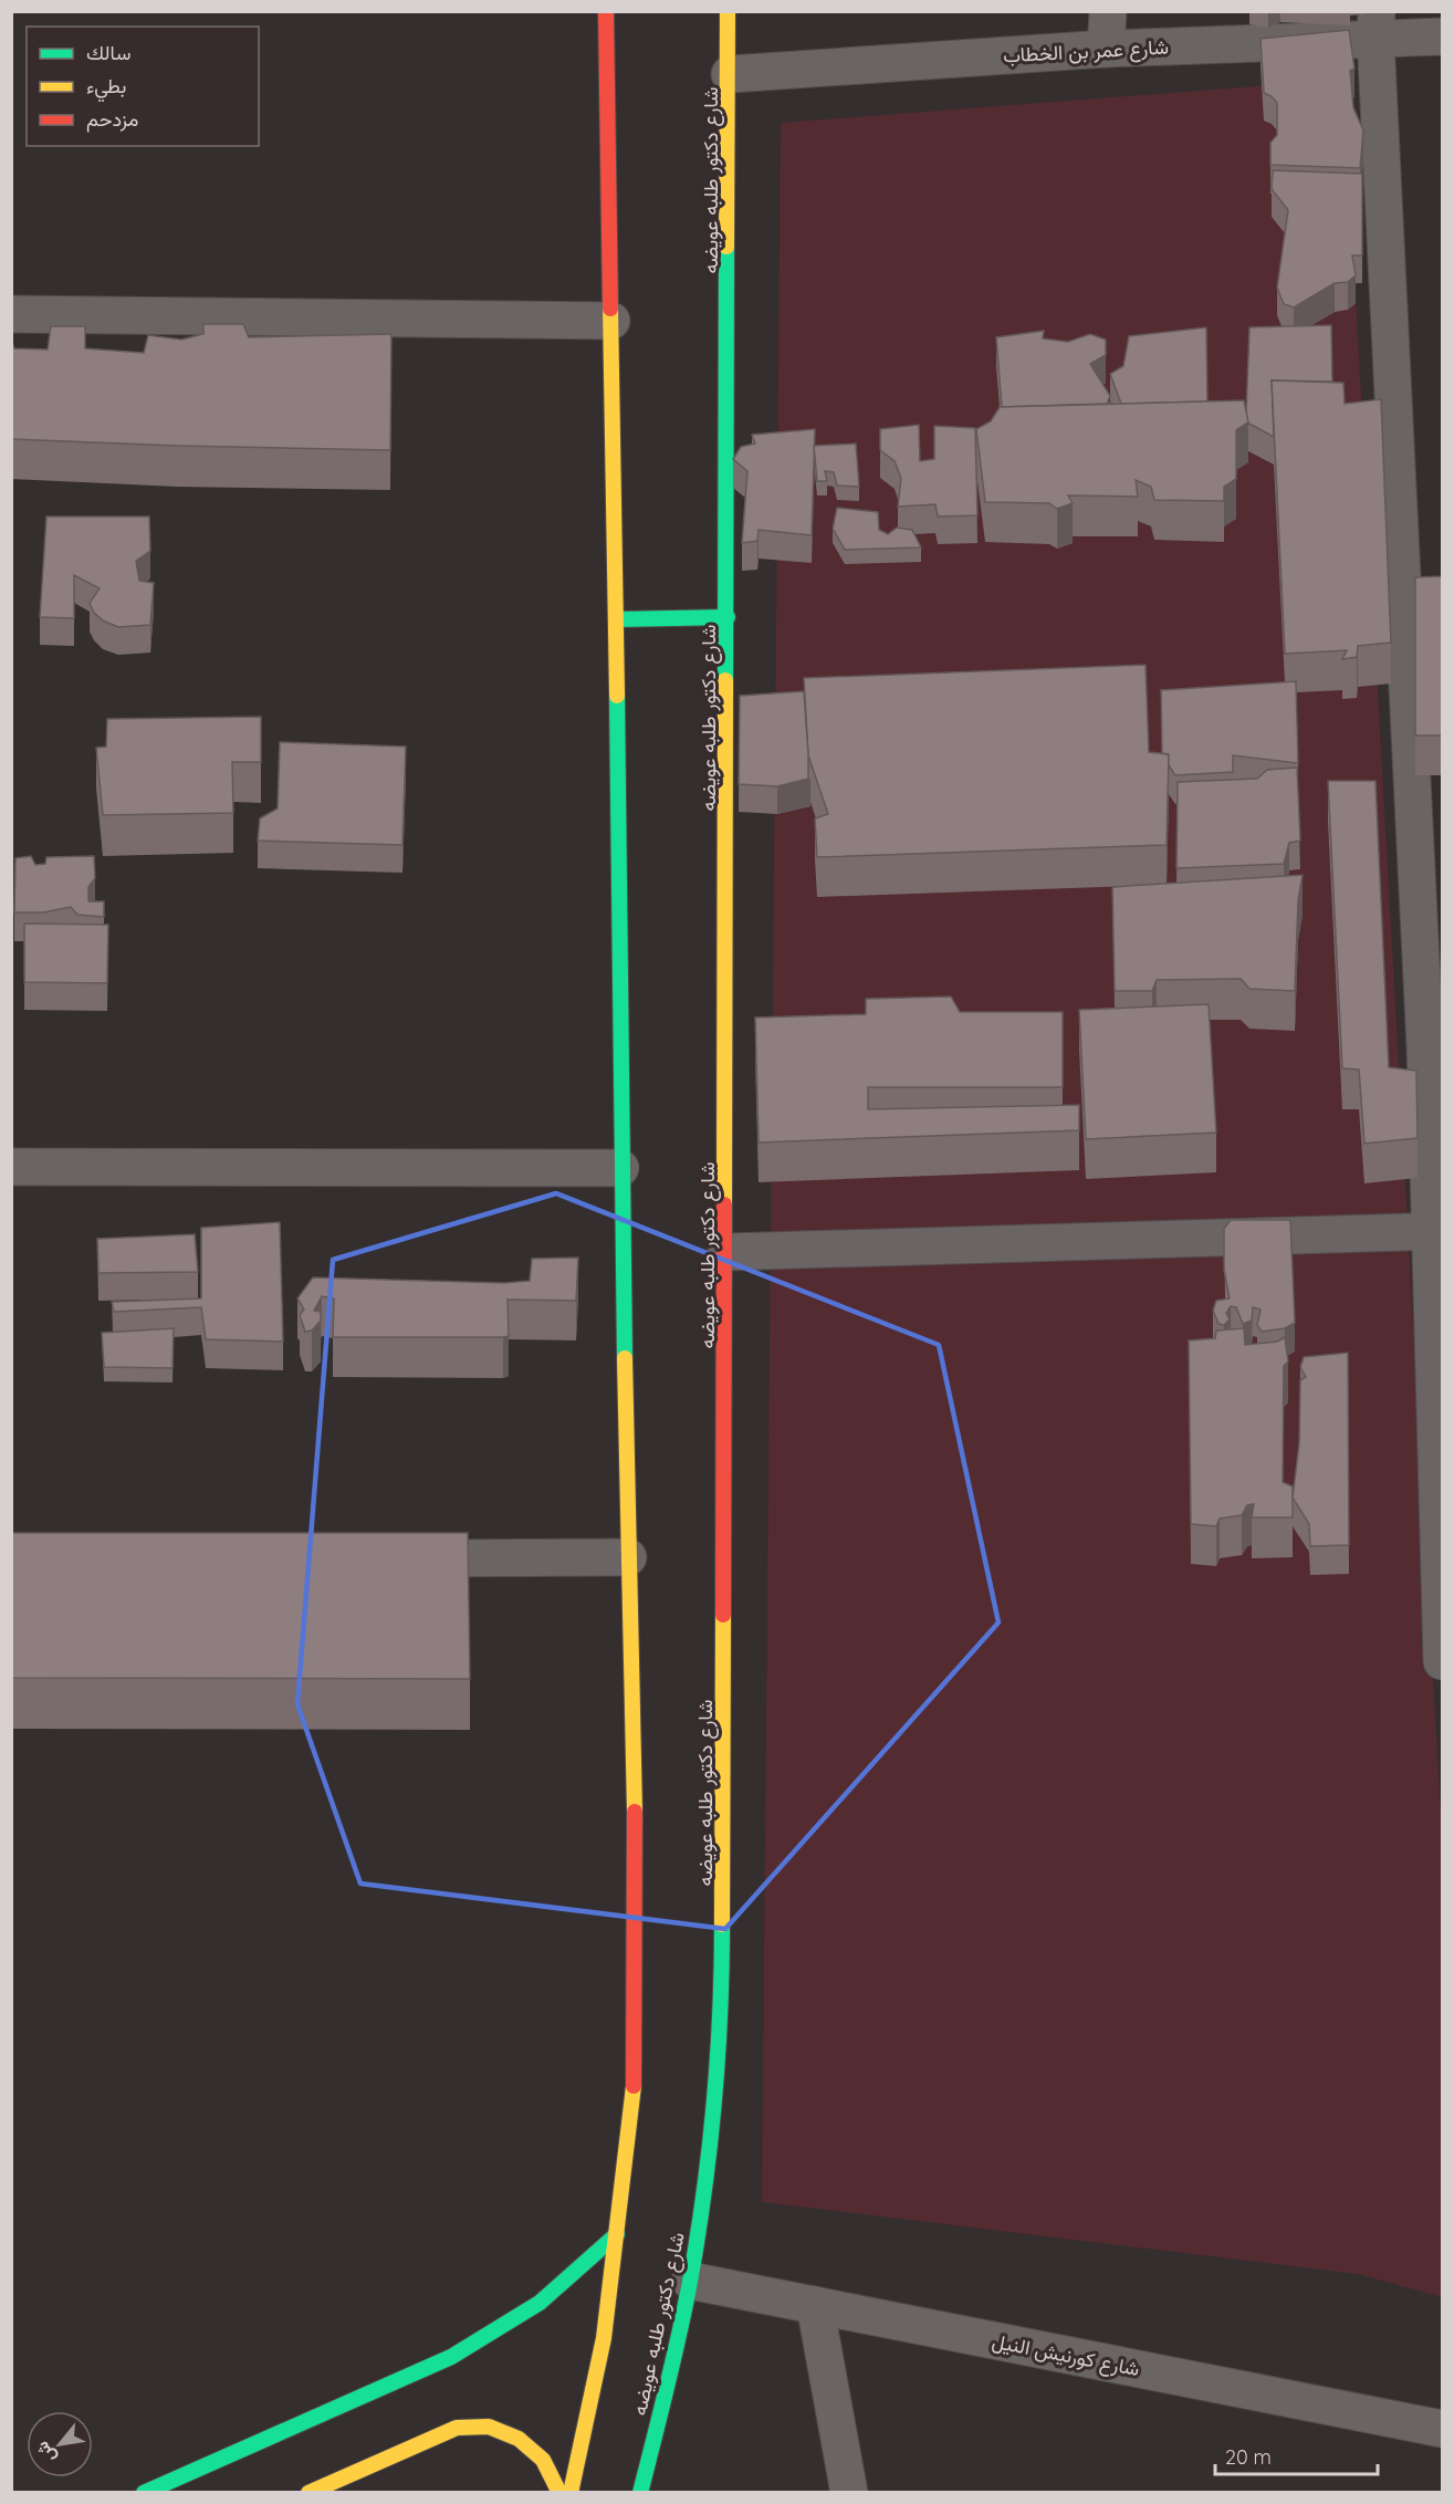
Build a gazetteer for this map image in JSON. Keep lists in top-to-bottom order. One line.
{"streets":{"street":["شارع عمر بن الخطاب","شارع دكتور طلبه عويضه","شارع كورنيش النيل"]},"crossings":[["شارع عمر بن الخطاب","شارع دكتور طلبه عويضه"],["شارع دكتور طلبه عويضه","شارع كورنيش النيل"]],"legend":["سالك","بطيء","مزدحم"],"scale_bar":"20 m","north":"bottom left"}
